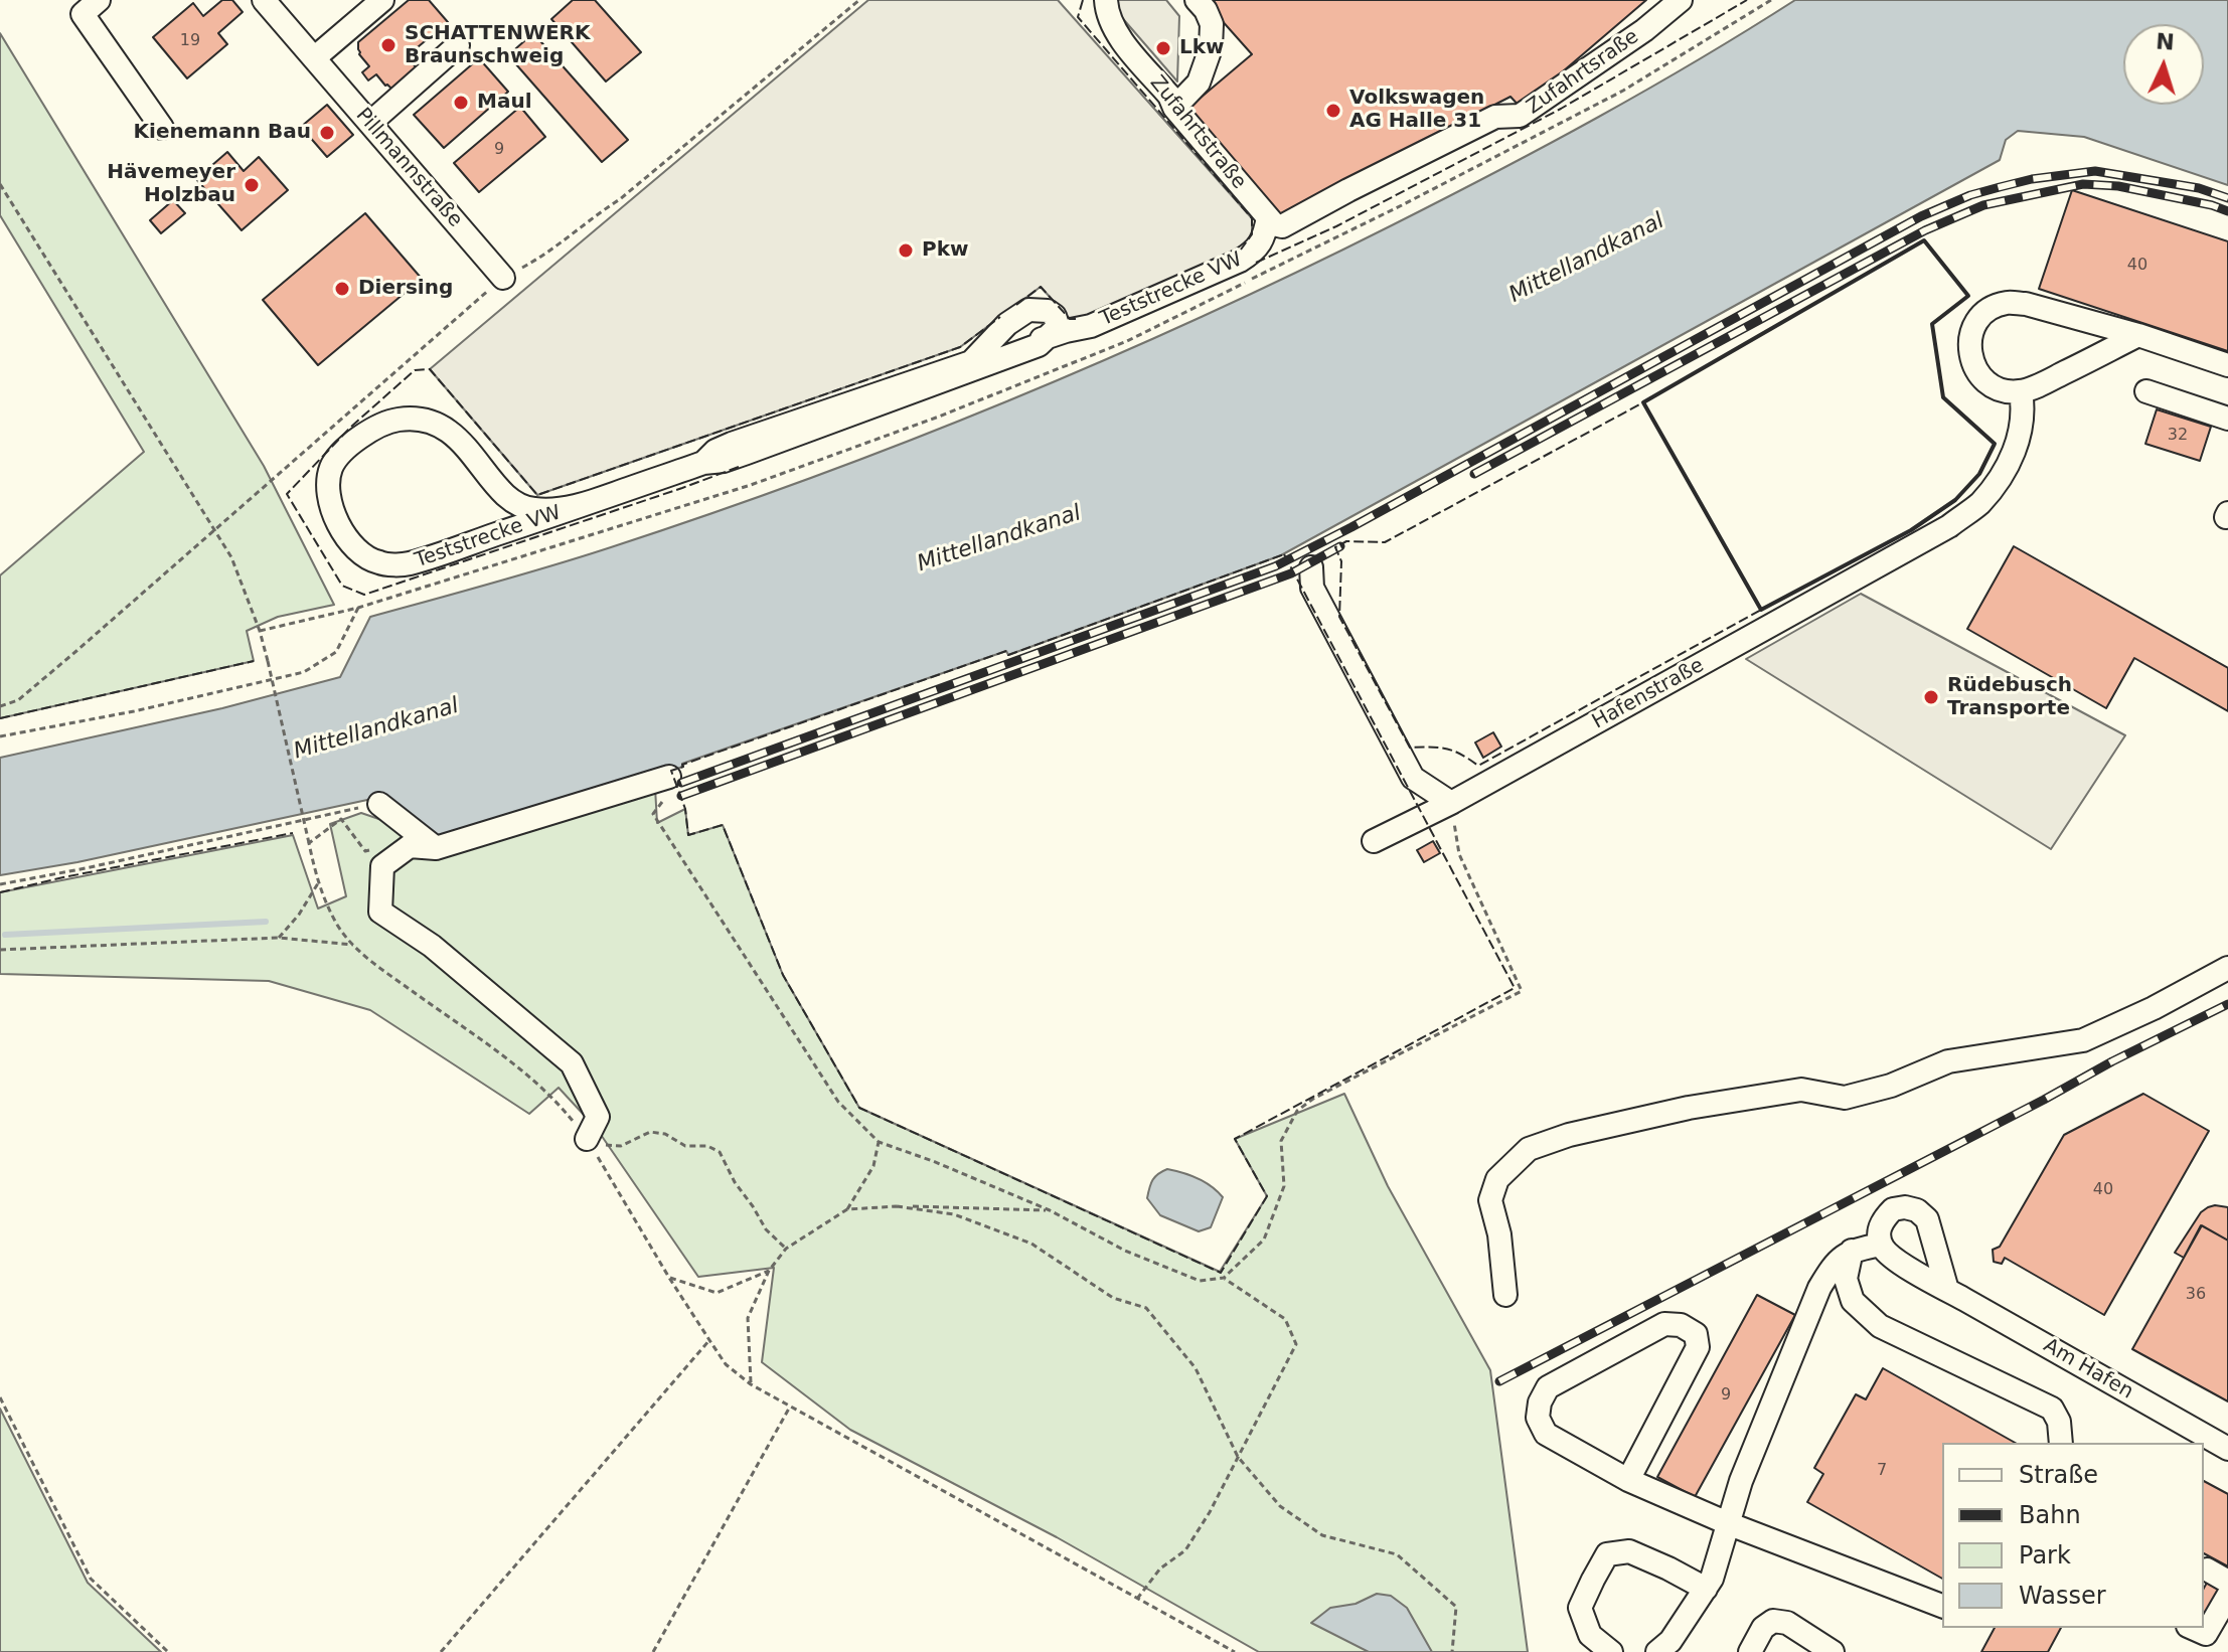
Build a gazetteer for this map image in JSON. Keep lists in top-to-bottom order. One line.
{"streets":{"street":["Zufahrtsraße","Zufahrtstraße","Pillmannstraße","Teststrecke VW","Hafenstraße","Am Hafen"]},"crossings":[["Zufahrtsraße","Zufahrtstraße"],["Zufahrtsraße","Teststrecke VW"],["Zufahrtstraße","Teststrecke VW"]],"water":["Mittellandkanal"],"places":["SCHATTENWERK Braunschweig","Lkw","Maul","Volkswagen AG Halle 31","Kienemann Bau","Hävemeyer Holzbau","Pkw","Diersing","Rüdebusch Transporte"],"house_numbers":["19","9","40","32","40","36","9","7"],"legend":["Straße","Bahn","Park","Wasser"],"north":"top"}
